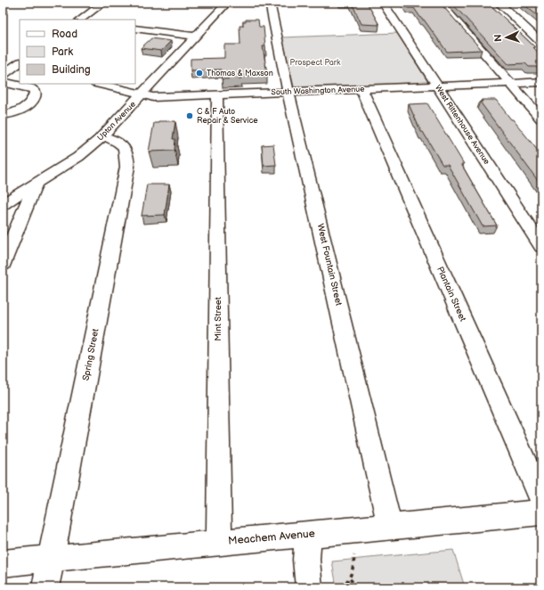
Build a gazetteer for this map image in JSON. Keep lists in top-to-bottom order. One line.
{"streets":{"street":["South Washington Avenue","Upton Avenue","West Rittenhouse Avenue","West Fountain Street","Plantain Street","Mint Street","Spring Street","Meachem Avenue"]},"crossings":[["South Washington Avenue","Upton Avenue"],["South Washington Avenue","West Rittenhouse Avenue"],["South Washington Avenue","West Fountain Street"],["South Washington Avenue","Plantain Street"],["South Washington Avenue","Mint Street"],["Upton Avenue","Spring Street"],["West Fountain Street","Meachem Avenue"],["Mint Street","Meachem Avenue"],["Spring Street","Meachem Avenue"]],"parks":["Prospect Park"],"places":["Thomas & Maxson","C & F Auto Repair & Service"],"legend":["Road","Park","Building"],"north":"left"}
